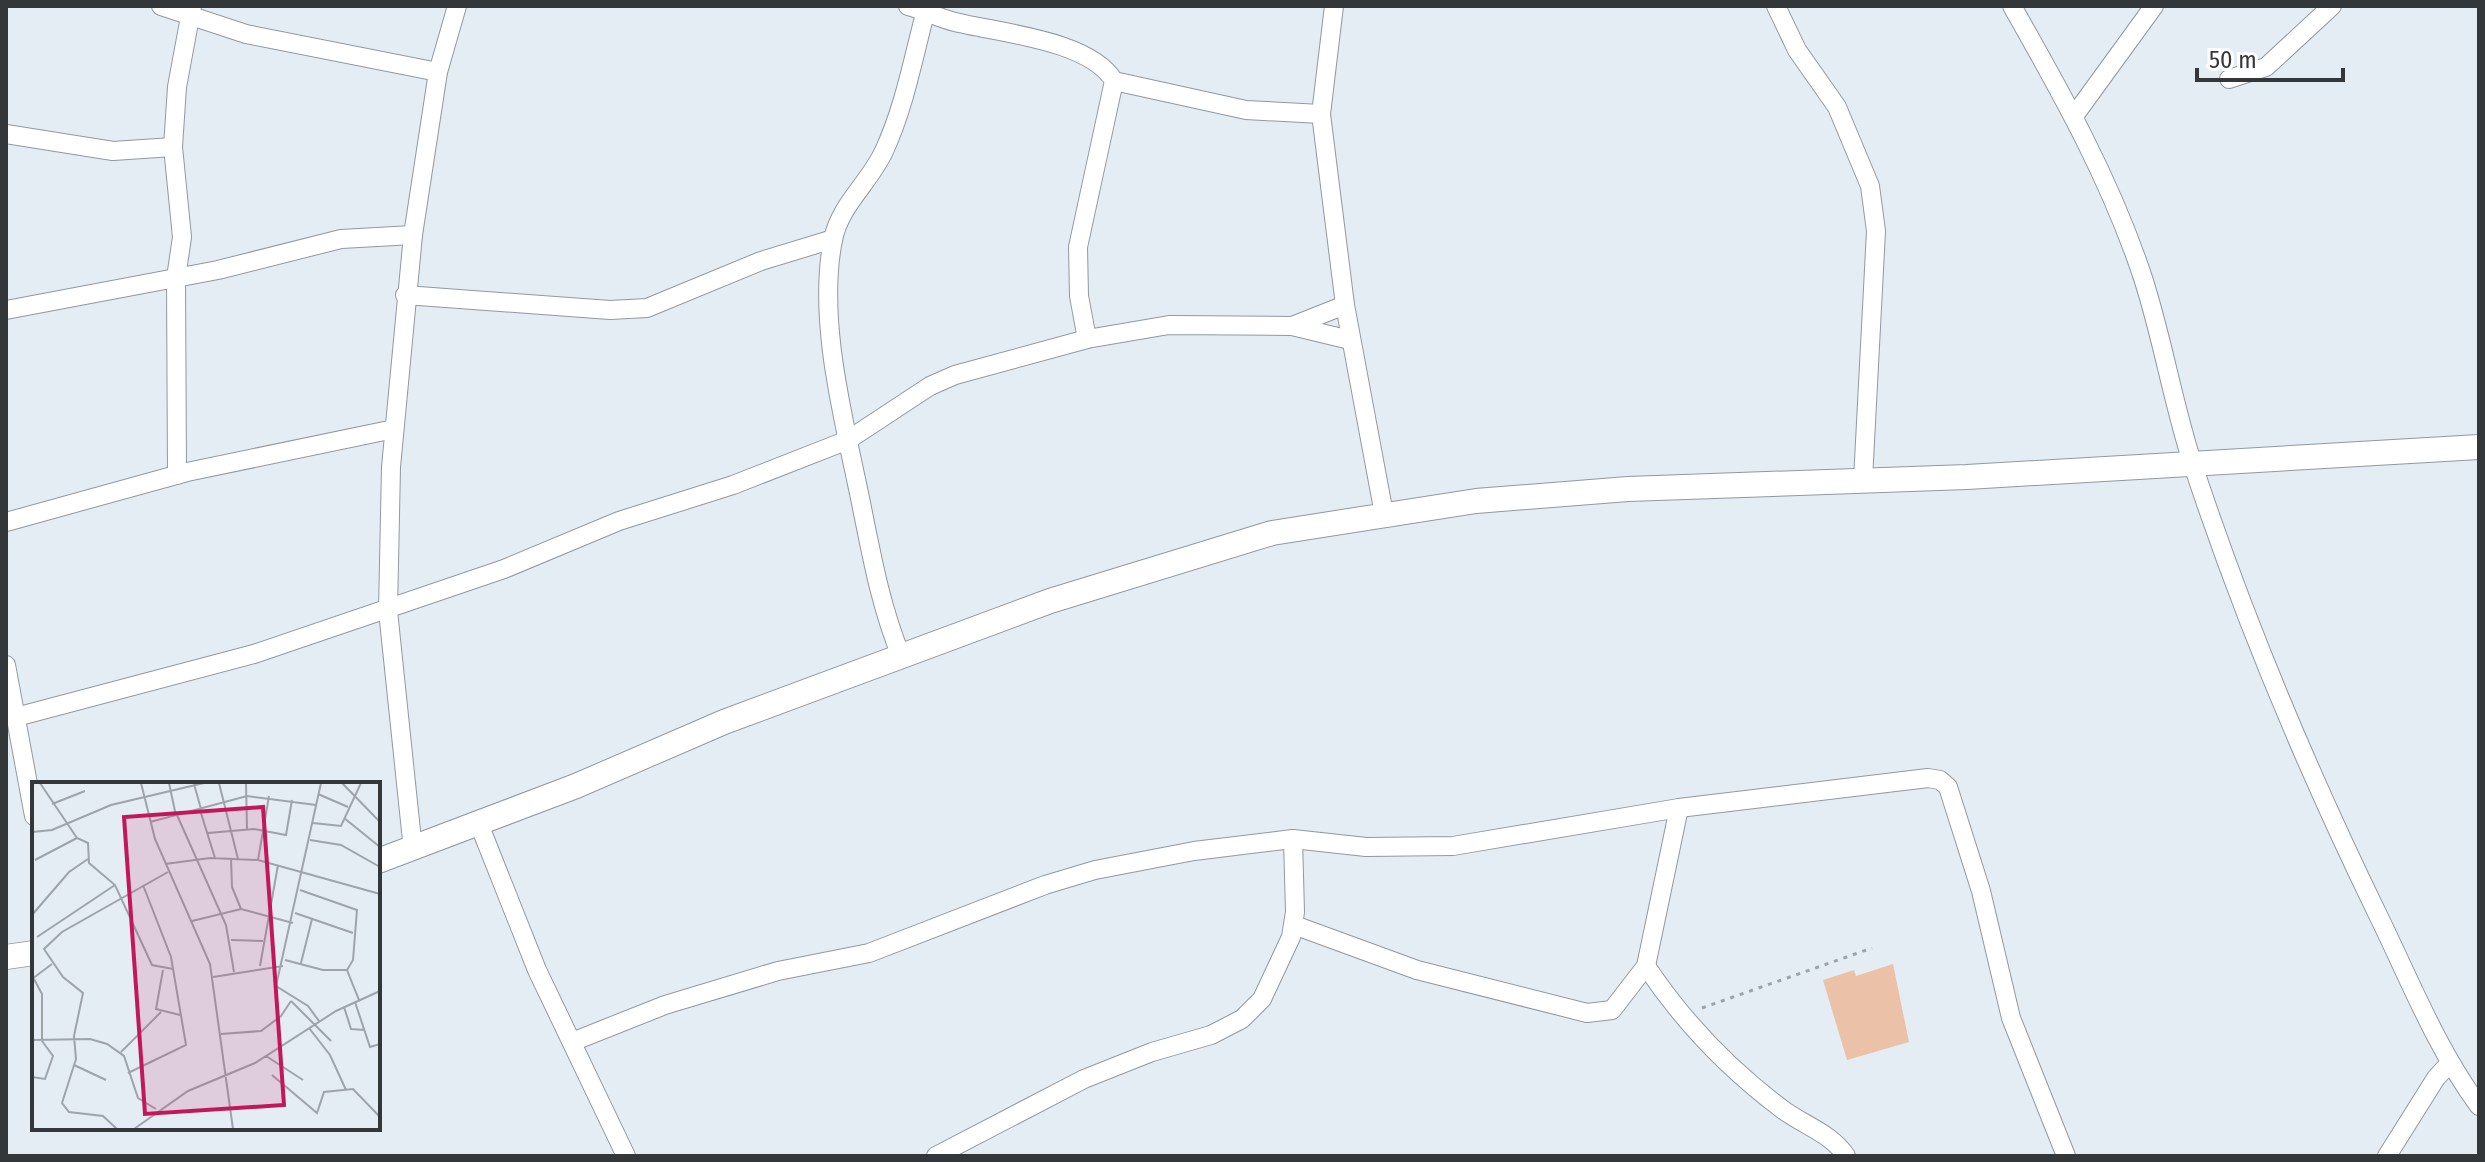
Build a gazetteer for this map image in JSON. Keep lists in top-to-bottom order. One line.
{"scale_bar":"50 m"}
